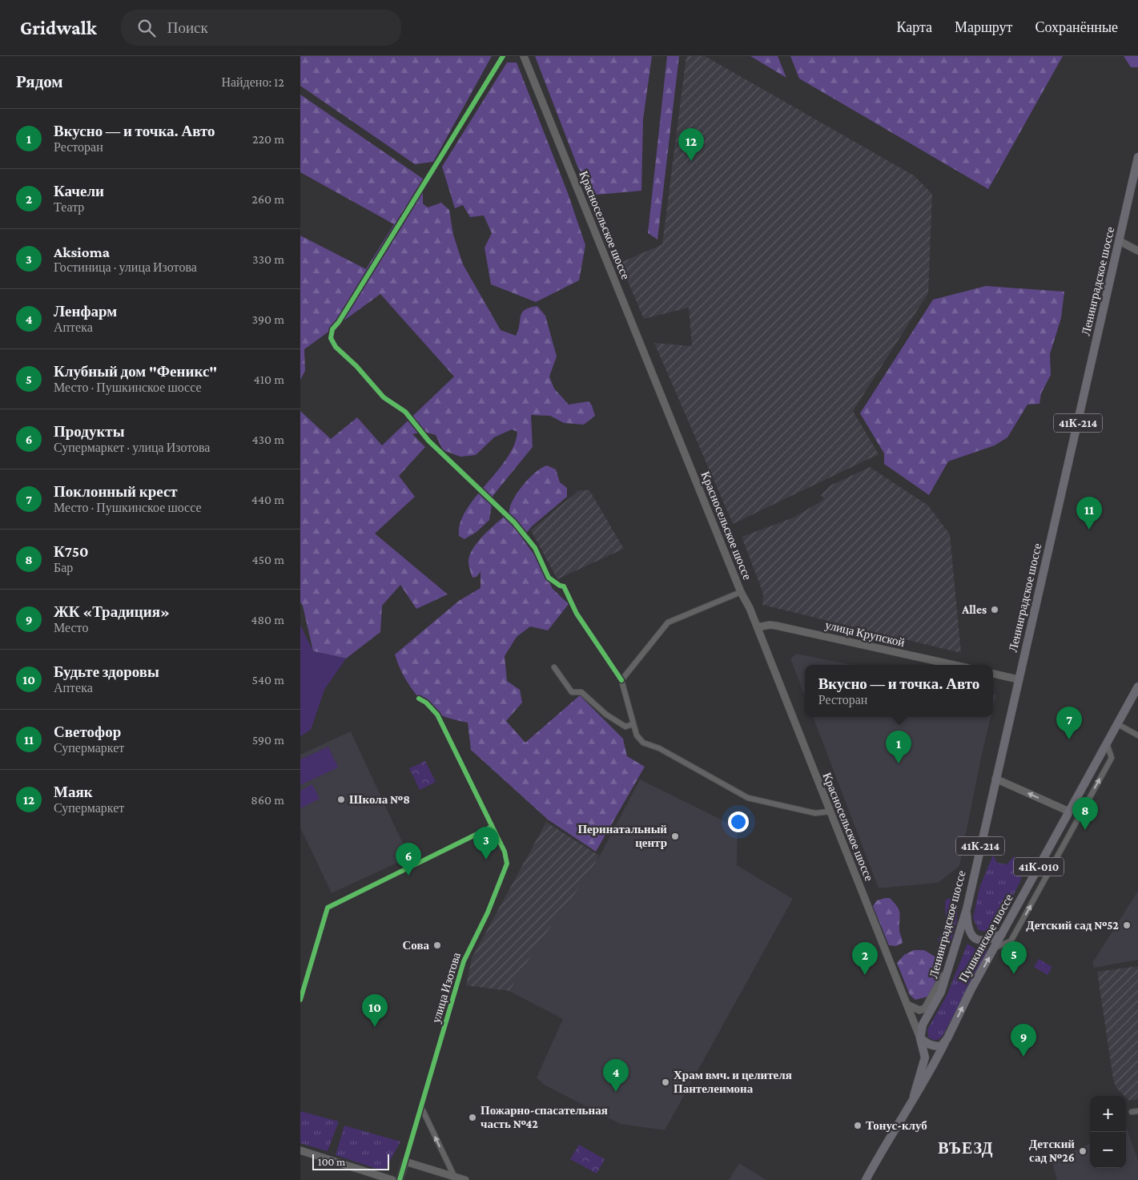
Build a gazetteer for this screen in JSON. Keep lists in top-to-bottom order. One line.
{"streets":{"main road":["Красносельское шоссе","Ленинградское шоссе","41К-214","улица Крупской","41К-010","Пушкинское шоссе"],"street":["улица Изотова"]},"crossings":[["Красносельское шоссе","Ленинградское шоссе"],["Красносельское шоссе","улица Крупской"]],"districts":["ВЪЕЗД"],"places":["Alles","Школа №8","Перинатальный центр","Детский сад №52","Сова","Храм вмч. и целителя Пантелеимона","Пожарно-спасательная часть №42","Тонус-клуб","Детский сад №26"],"scale_bar":"100 m","page":{"header":"Gridwalk","search":"Поиск","nav":["Карта","Маршрут","Сохранённые"],"heading":["Рядом","Найдено: 12"],"list":[{"mark":"1","name":"Вкусно — и точка. Авто","note":"Ресторан","value":"220 m"},{"mark":"2","name":"Качели","note":"Театр","value":"260 m"},{"mark":"3","name":"Aksioma","note":"Гостиница · улица Изотова","value":"330 m"},{"mark":"4","name":"Ленфарм","note":"Аптека","value":"390 m"},{"mark":"5","name":"Клубный дом \"Феникс\"","note":"Место · Пушкинское шоссе","value":"410 m"},{"mark":"6","name":"Продукты","note":"Супермаркет · улица Изотова","value":"430 m"},{"mark":"7","name":"Поклонный крест","note":"Место · Пушкинское шоссе","value":"440 m"},{"mark":"8","name":"К750","note":"Бар","value":"450 m"},{"mark":"9","name":"ЖК «Традиция»","note":"Место","value":"480 m"},{"mark":"10","name":"Будьте здоровы","note":"Аптека","value":"540 m"},{"mark":"11","name":"Светофор","note":"Супермаркет","value":"590 m"},{"mark":"12","name":"Маяк","note":"Супермаркет","value":"860 m"}],"pins":["12","11","7","1","8","3","6","5","2","10","9","4"],"popup":["Вкусно — и точка. Авто","Ресторан"],"map_buttons":["+","−"],"scale":"100 m"}}
